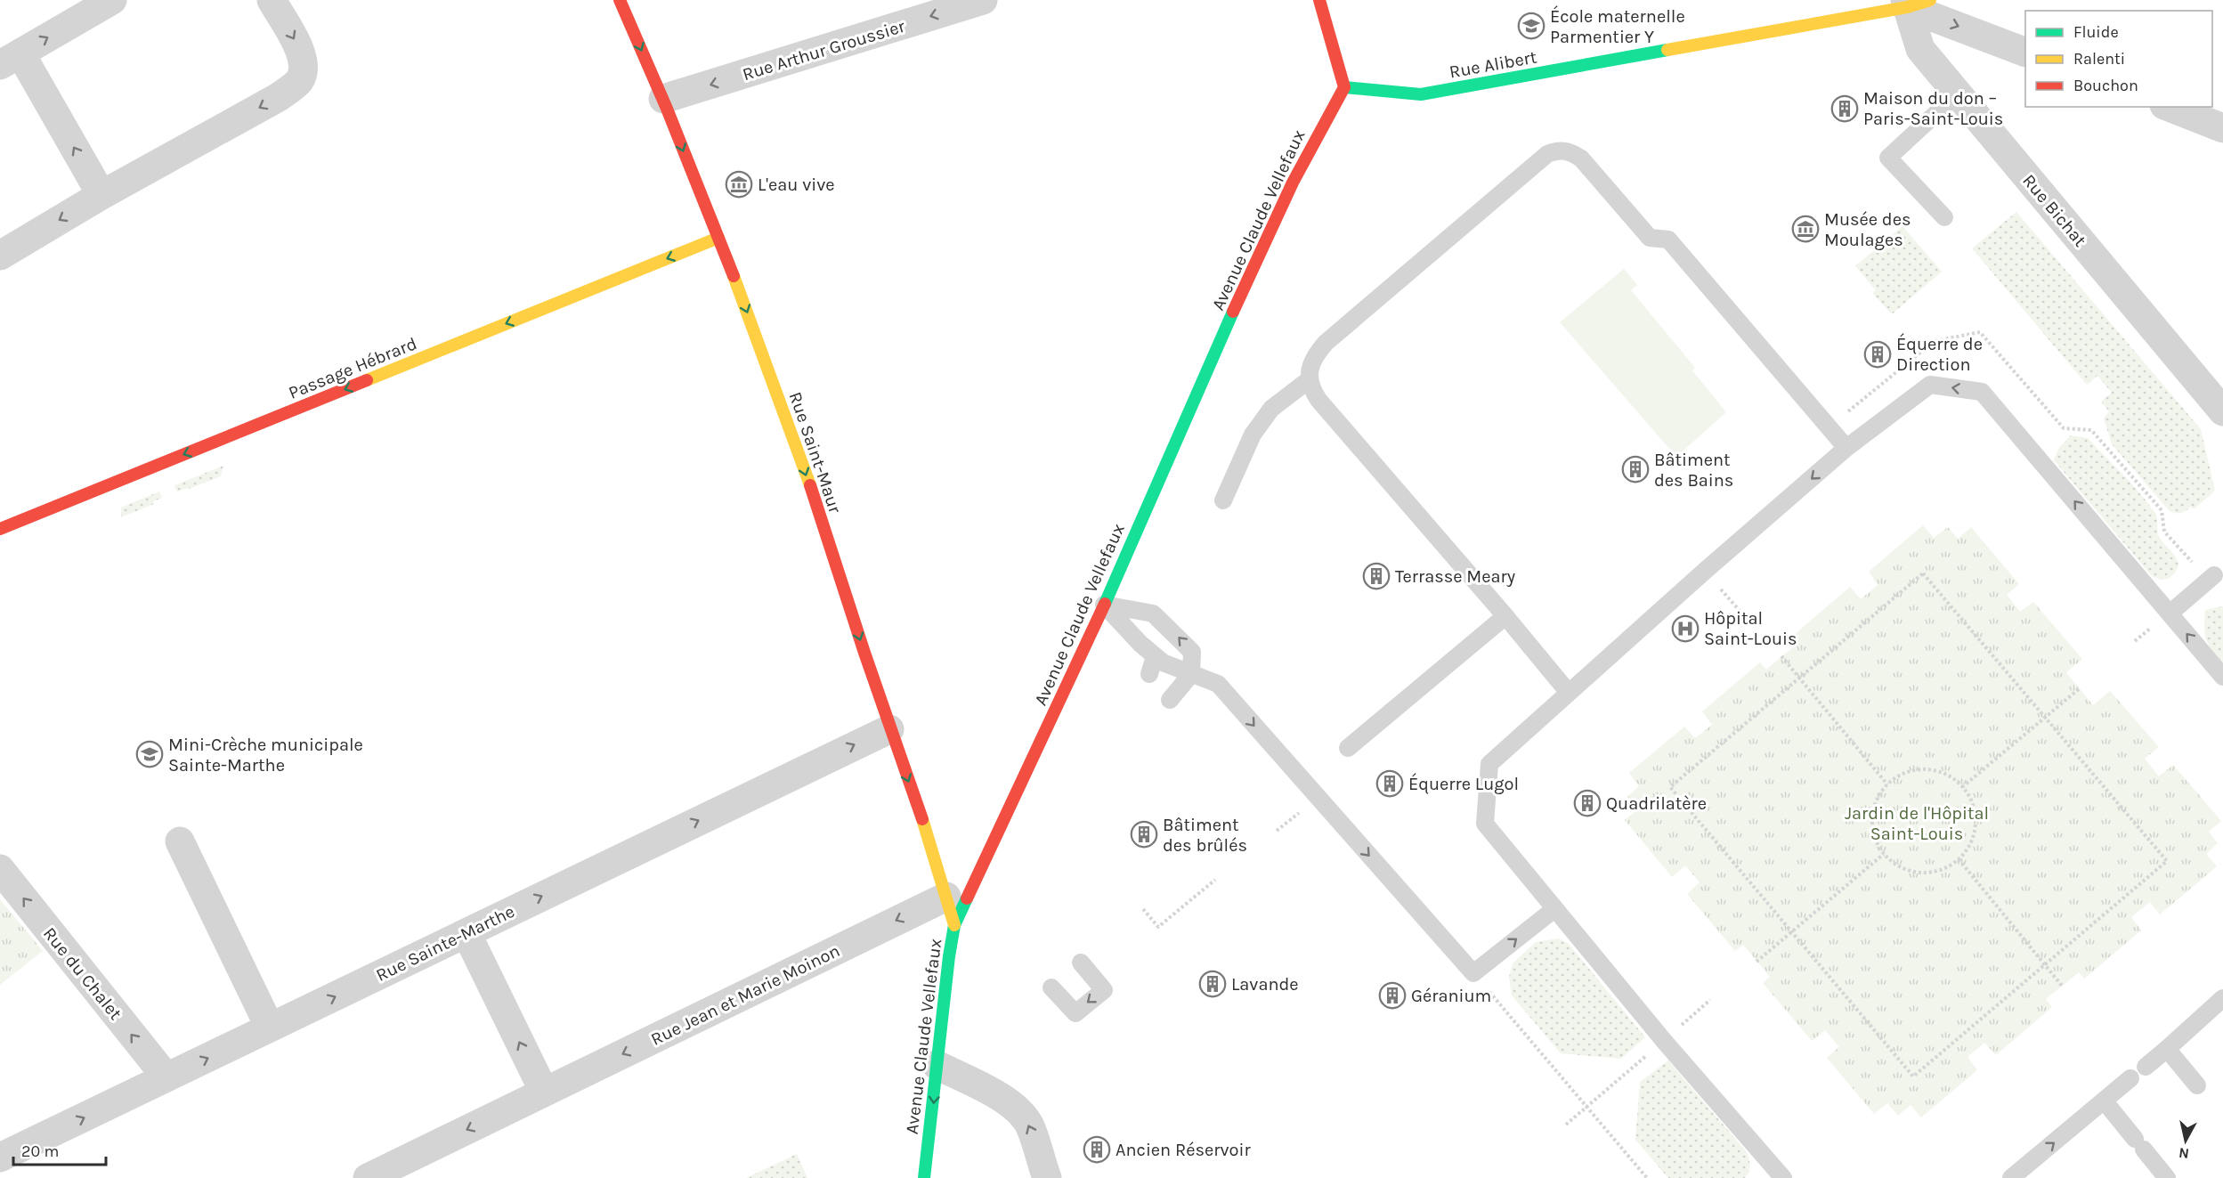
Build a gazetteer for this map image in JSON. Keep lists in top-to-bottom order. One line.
{"streets":{"street":["Rue Arthur Groussier","Rue Alibert","Rue Bichat","Avenue Claude Vellefaux","Passage Hébrard","Rue Saint-Maur","Rue Sainte-Marthe","Rue du Chalet","Rue Jean et Marie Moinon"]},"crossings":[["Rue Arthur Groussier","Rue Saint-Maur"],["Rue Alibert","Rue Bichat"],["Rue Alibert","Avenue Claude Vellefaux"],["Avenue Claude Vellefaux","Rue Saint-Maur"],["Passage Hébrard","Rue Saint-Maur"],["Rue Saint-Maur","Rue Sainte-Marthe"],["Rue Saint-Maur","Rue Jean et Marie Moinon"],["Rue Sainte-Marthe","Rue du Chalet"]],"one_way":["Rue Arthur Groussier","Passage Hébrard","Rue Saint-Maur","Rue Sainte-Marthe","Rue Jean et Marie Moinon"],"parks":["Jardin de l'Hôpital Saint-Louis"],"places":{"school or university":["École maternelle Parmentier Y","Mini-Crèche municipale Sainte-Marthe"],"building":["Maison du don – Paris-Saint-Louis","Équerre de Direction","Bâtiment des Bains","Terrasse Meary","Équerre Lugol","Quadrilatère","Bâtiment des brûlés","Lavande","Géranium","Ancien Réservoir"],"museum":["L'eau vive","Musée des Moulages"],"hospital":["Hôpital Saint-Louis"]},"legend":["Fluide","Ralenti","Bouchon"],"scale_bar":"20 m","north":"bottom"}
